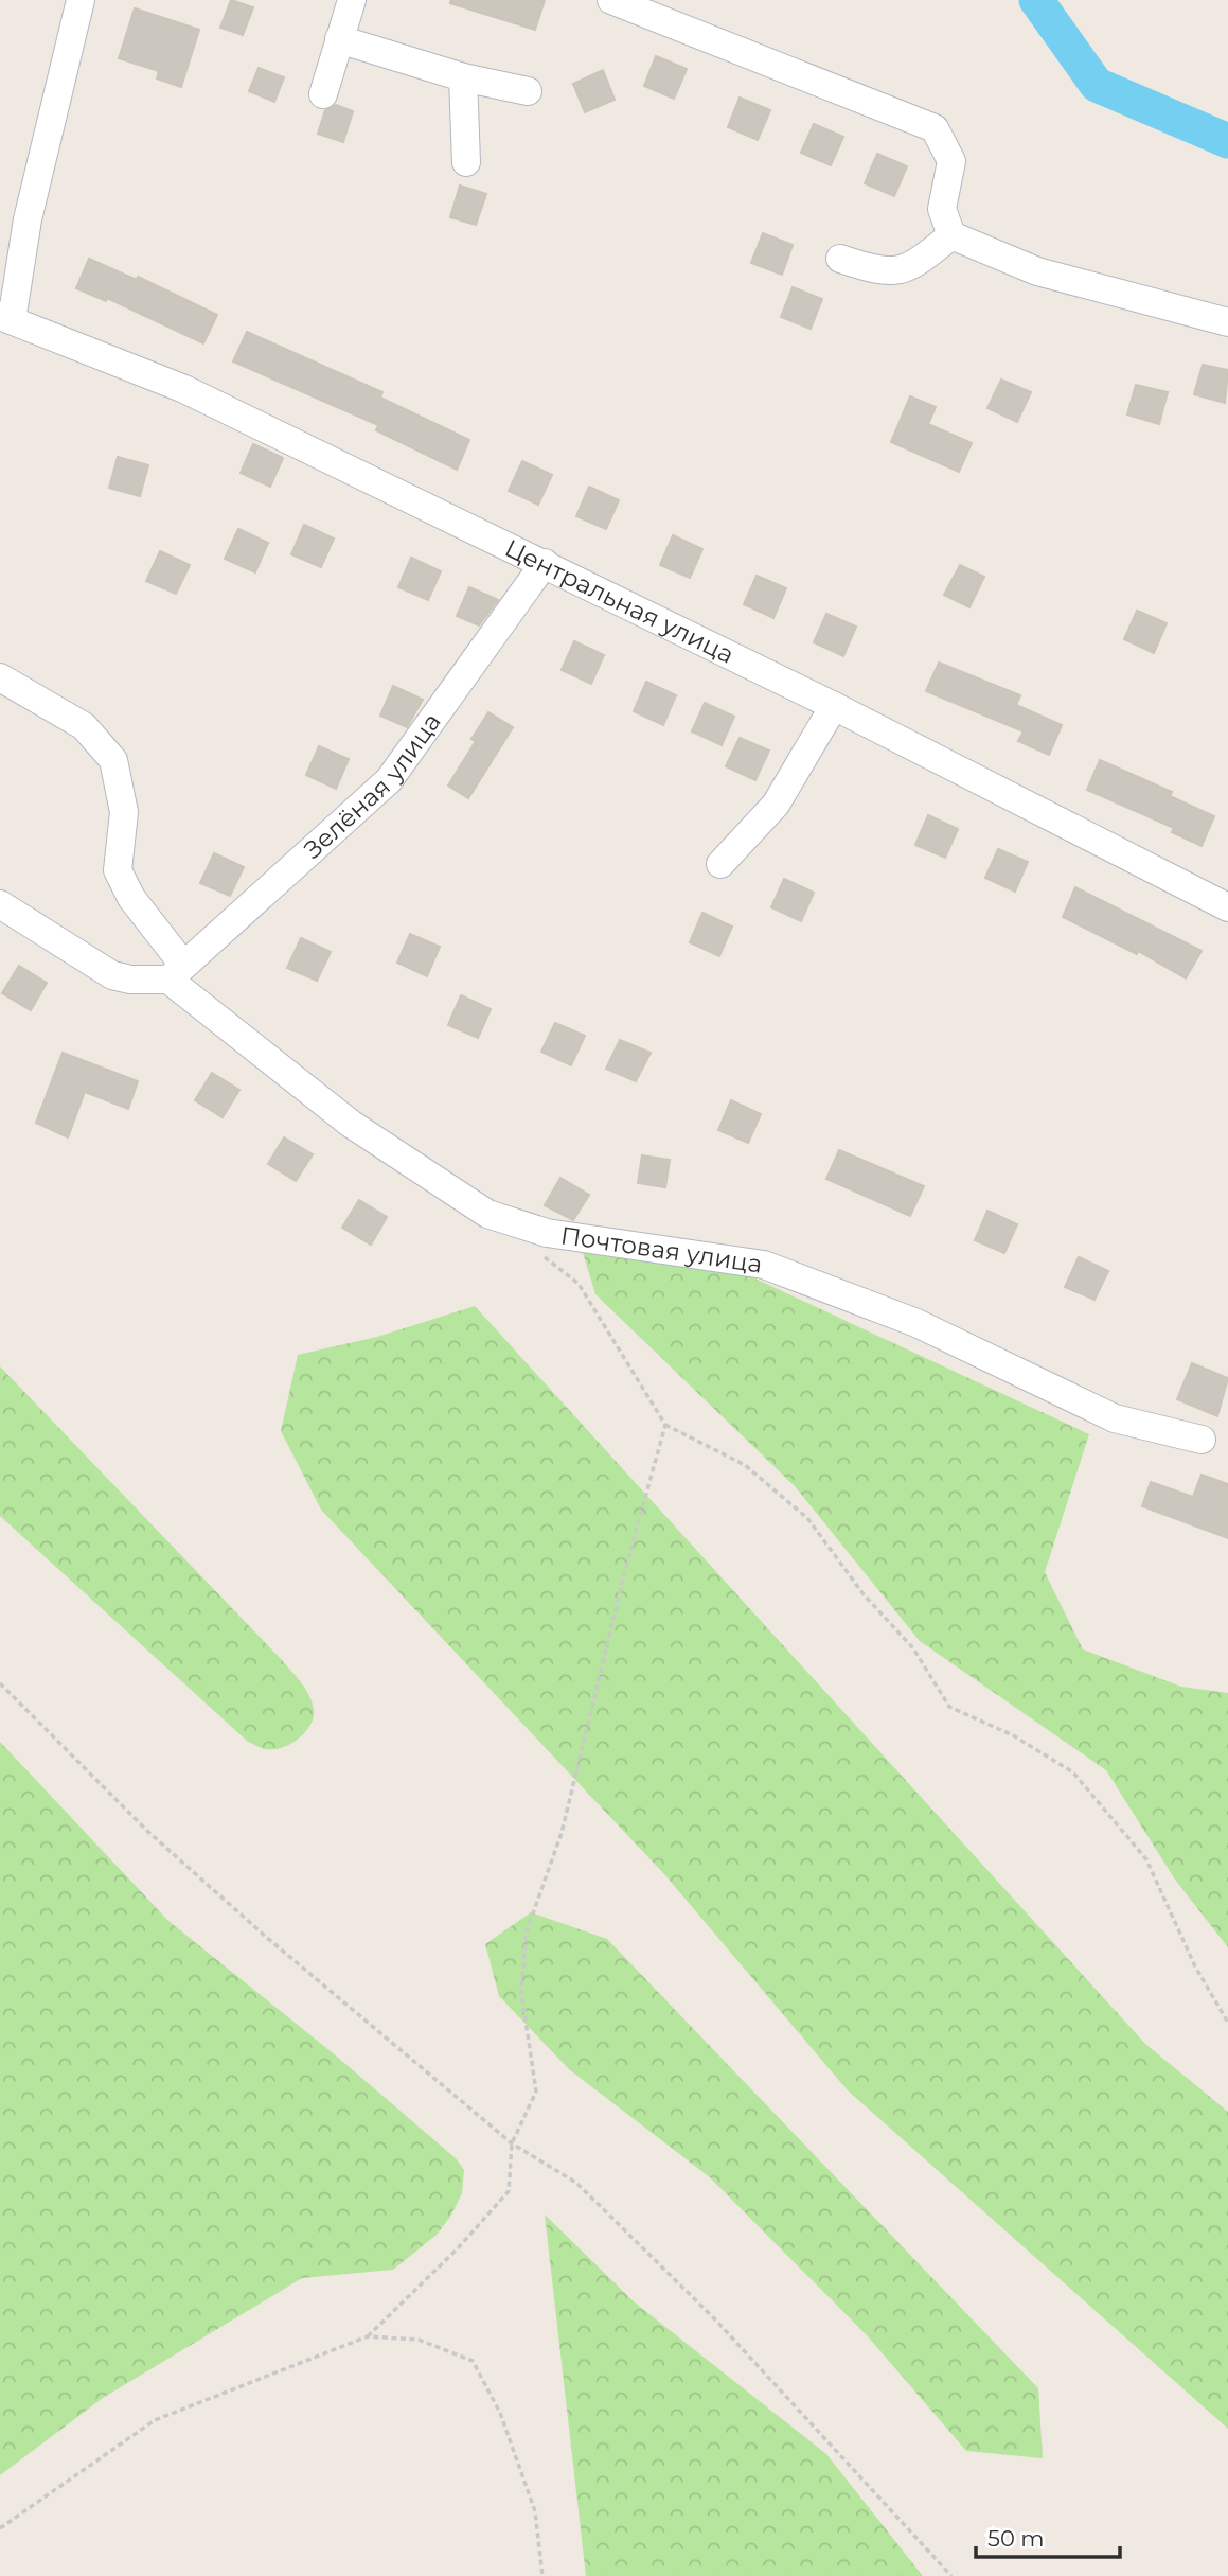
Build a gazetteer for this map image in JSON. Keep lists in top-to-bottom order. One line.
{"streets":{"street":["Центральная улица","Зелёная улица","Почтовая улица"]},"crossings":[["Центральная улица","Зелёная улица"],["Зелёная улица","Почтовая улица"]],"scale_bar":"50 m"}
